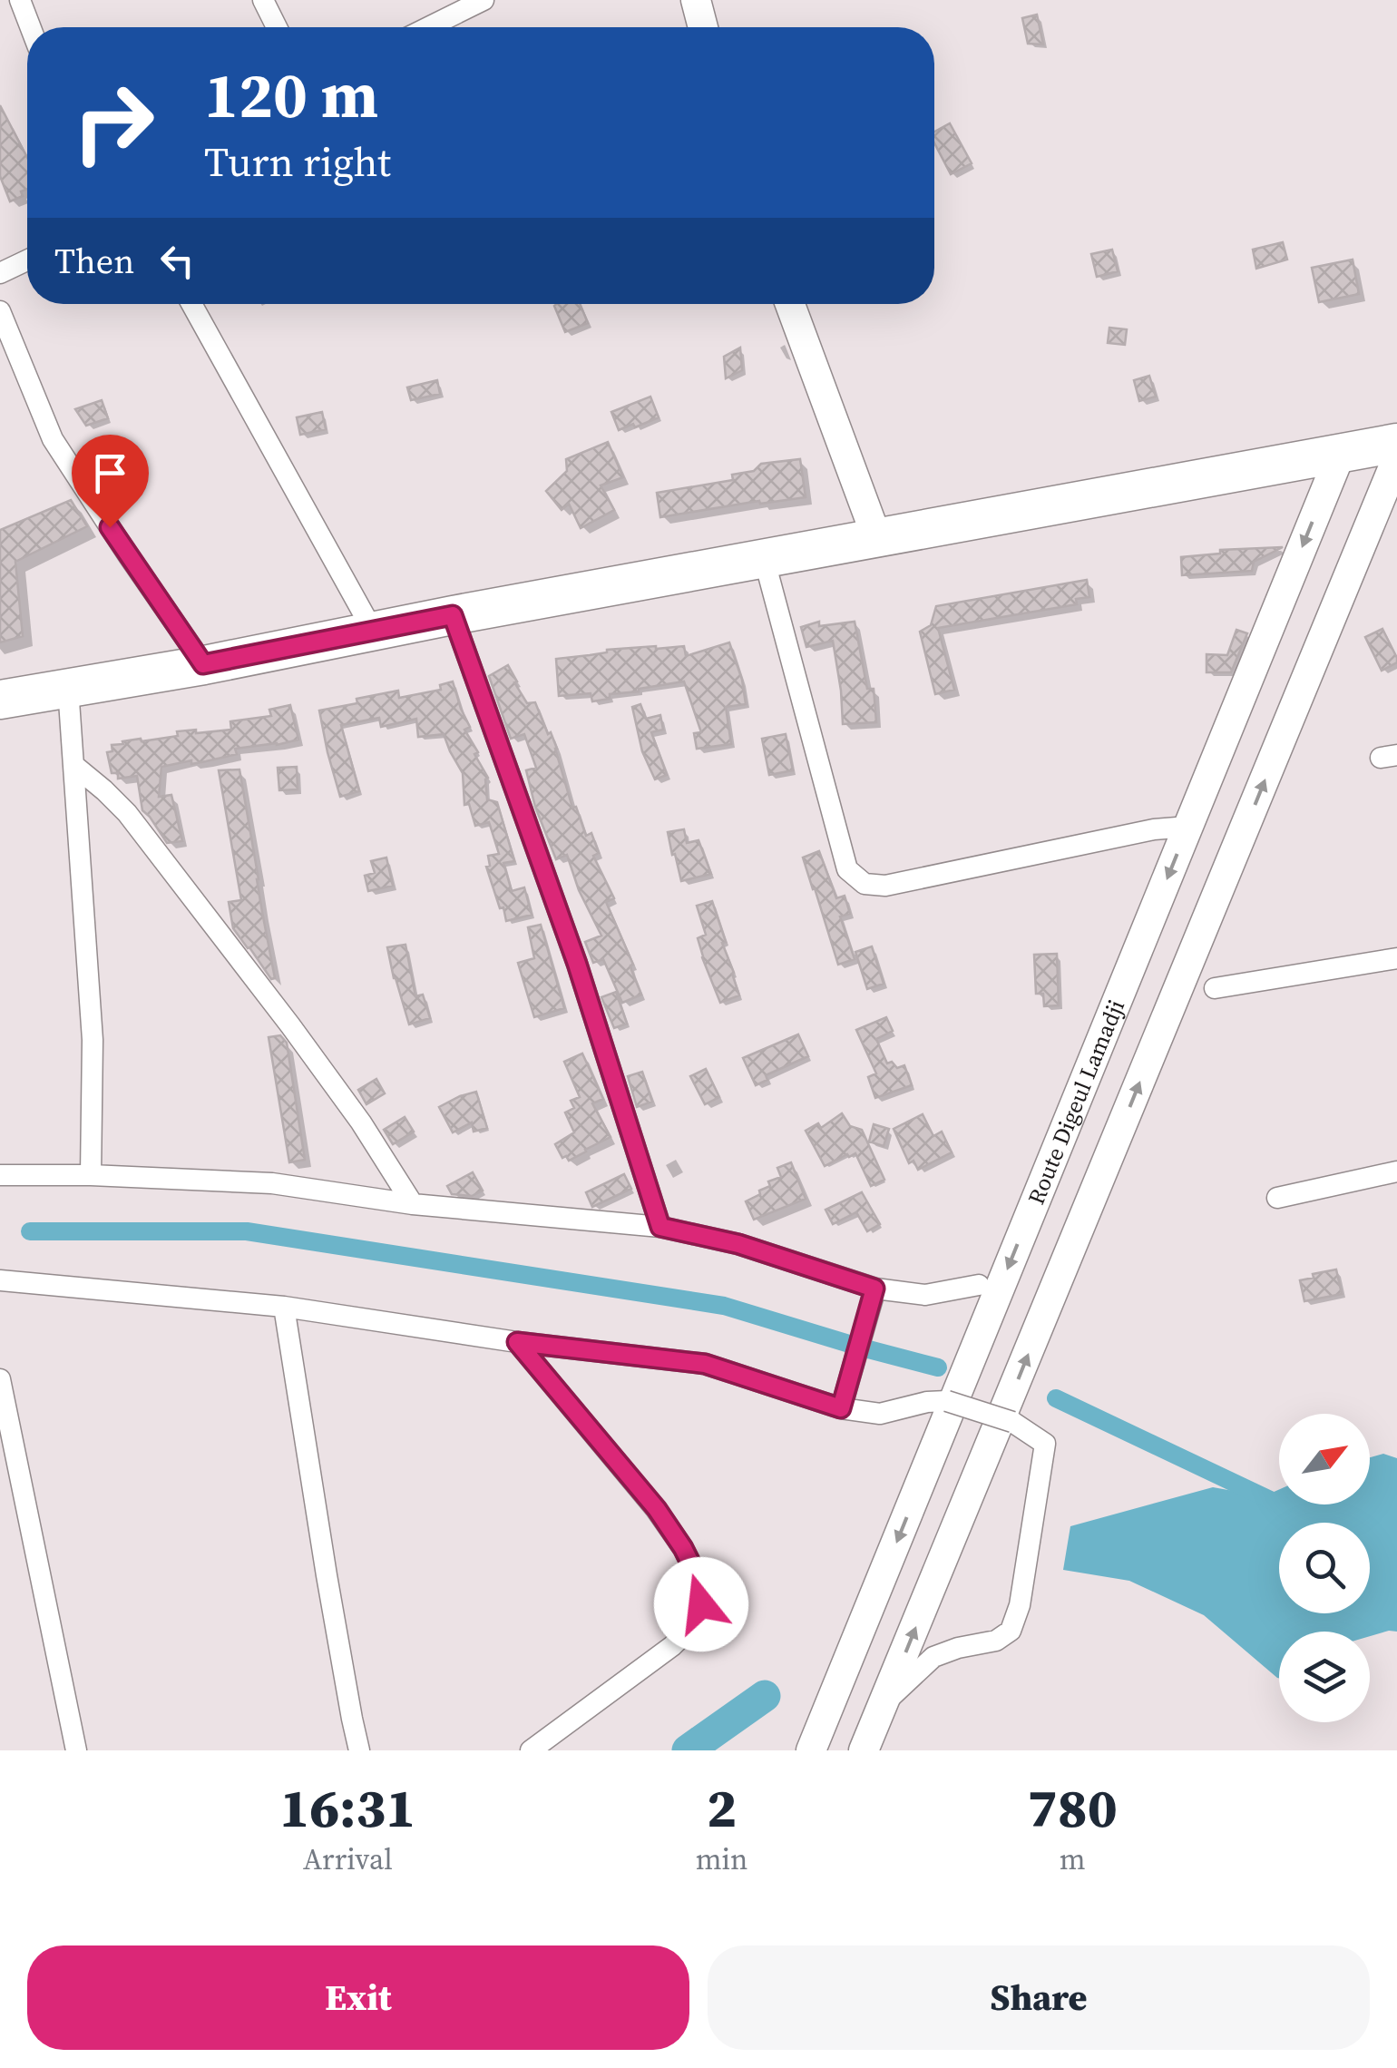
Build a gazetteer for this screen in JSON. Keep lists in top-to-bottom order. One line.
{"streets":{"main road":["Route Digeul Lamadji"]},"north":"top right","page":{"turn":["120 m","Turn right"],"then":"Then","eta":["16:31","Arrival","2","min","780","m"],"buttons":["Exit","Share"]}}
